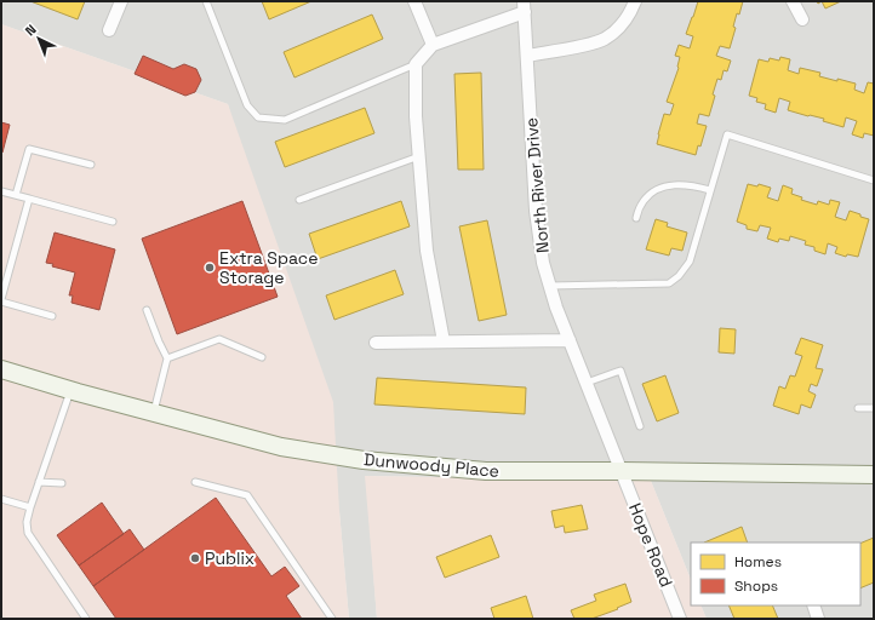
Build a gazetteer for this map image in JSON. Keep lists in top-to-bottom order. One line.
{"streets":{"street":["North River Drive","Dunwoody Place","Hope Road"]},"crossings":[["North River Drive","Dunwoody Place"],["North River Drive","Hope Road"],["Dunwoody Place","Hope Road"]],"places":["Extra Space Storage","Publix"],"legend":["Homes","Shops"],"north":"top left"}
